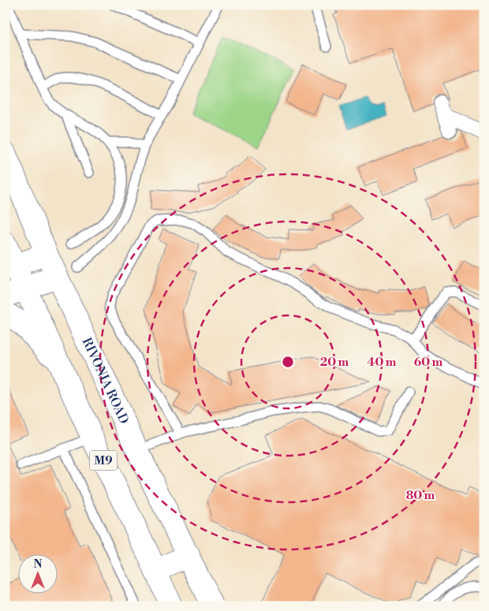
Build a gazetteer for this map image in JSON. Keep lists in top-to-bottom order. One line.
{"streets":{"main road":["RIVONIA ROAD","M9"]},"north":"top","rings":["20 m","40 m","60 m","80 m"]}
